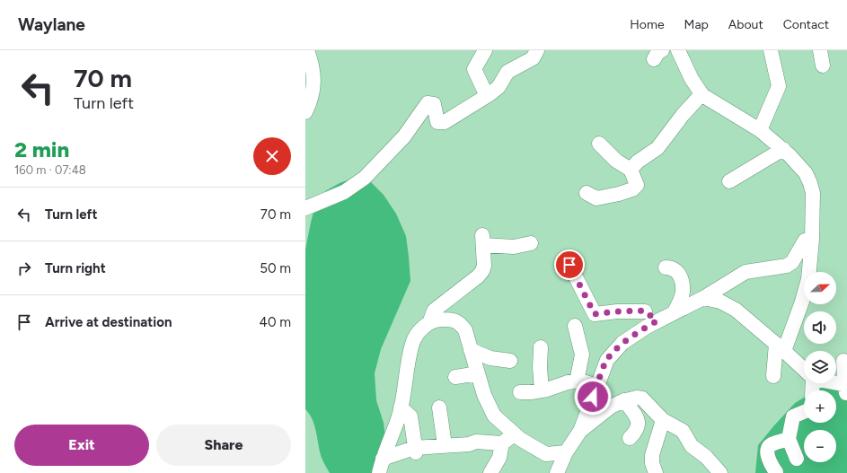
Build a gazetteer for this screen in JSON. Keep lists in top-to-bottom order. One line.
{"north":"right","page":{"header":"Waylane","nav":["Home","Map","About","Contact"],"turn":["70 m","Turn left"],"heading":["2 min","160 m · 07:48"],"list":[{"name":"Turn left","value":"70 m"},{"name":"Turn right","value":"50 m"},{"name":"Arrive at destination","value":"40 m"}],"map_buttons":["+","−"],"buttons":["Exit","Share"]}}
